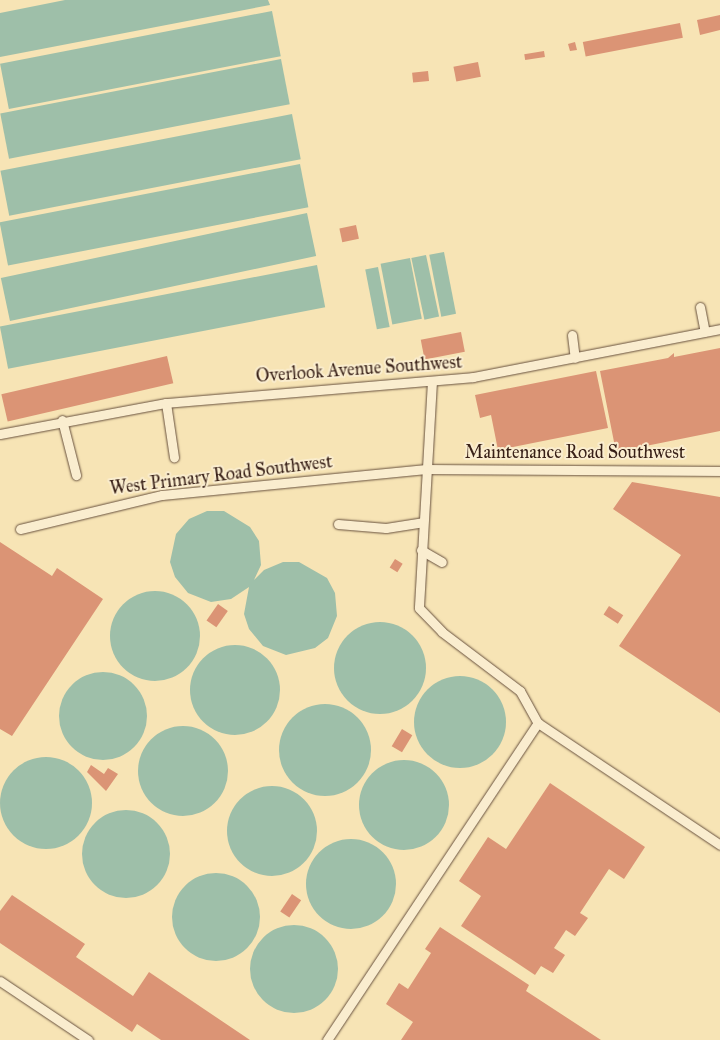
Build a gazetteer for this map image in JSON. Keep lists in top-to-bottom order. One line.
{"streets":{"lane":["Overlook Avenue Southwest","Maintenance Road Southwest","West Primary Road Southwest"]},"crossings":[["Maintenance Road Southwest","West Primary Road Southwest"]]}
